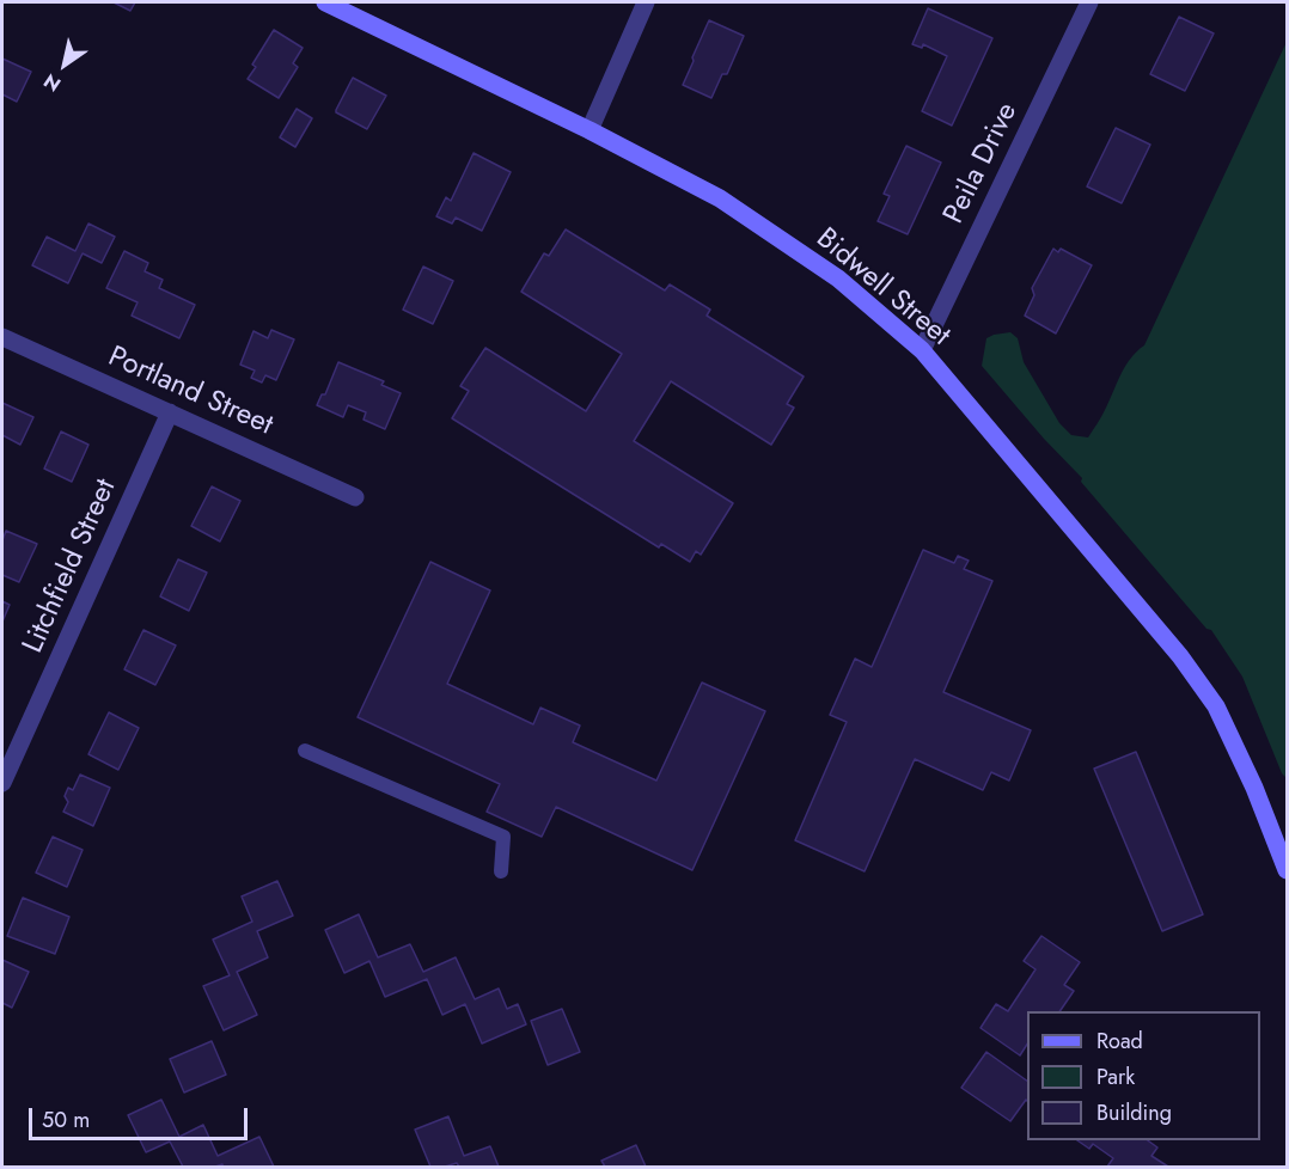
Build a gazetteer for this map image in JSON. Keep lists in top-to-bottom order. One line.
{"streets":{"street":["Peila Drive","Bidwell Street","Portland Street","Litchfield Street"]},"crossings":[["Peila Drive","Bidwell Street"],["Portland Street","Litchfield Street"]],"legend":["Road","Park","Building"],"scale_bar":"50 m","north":"bottom left"}
